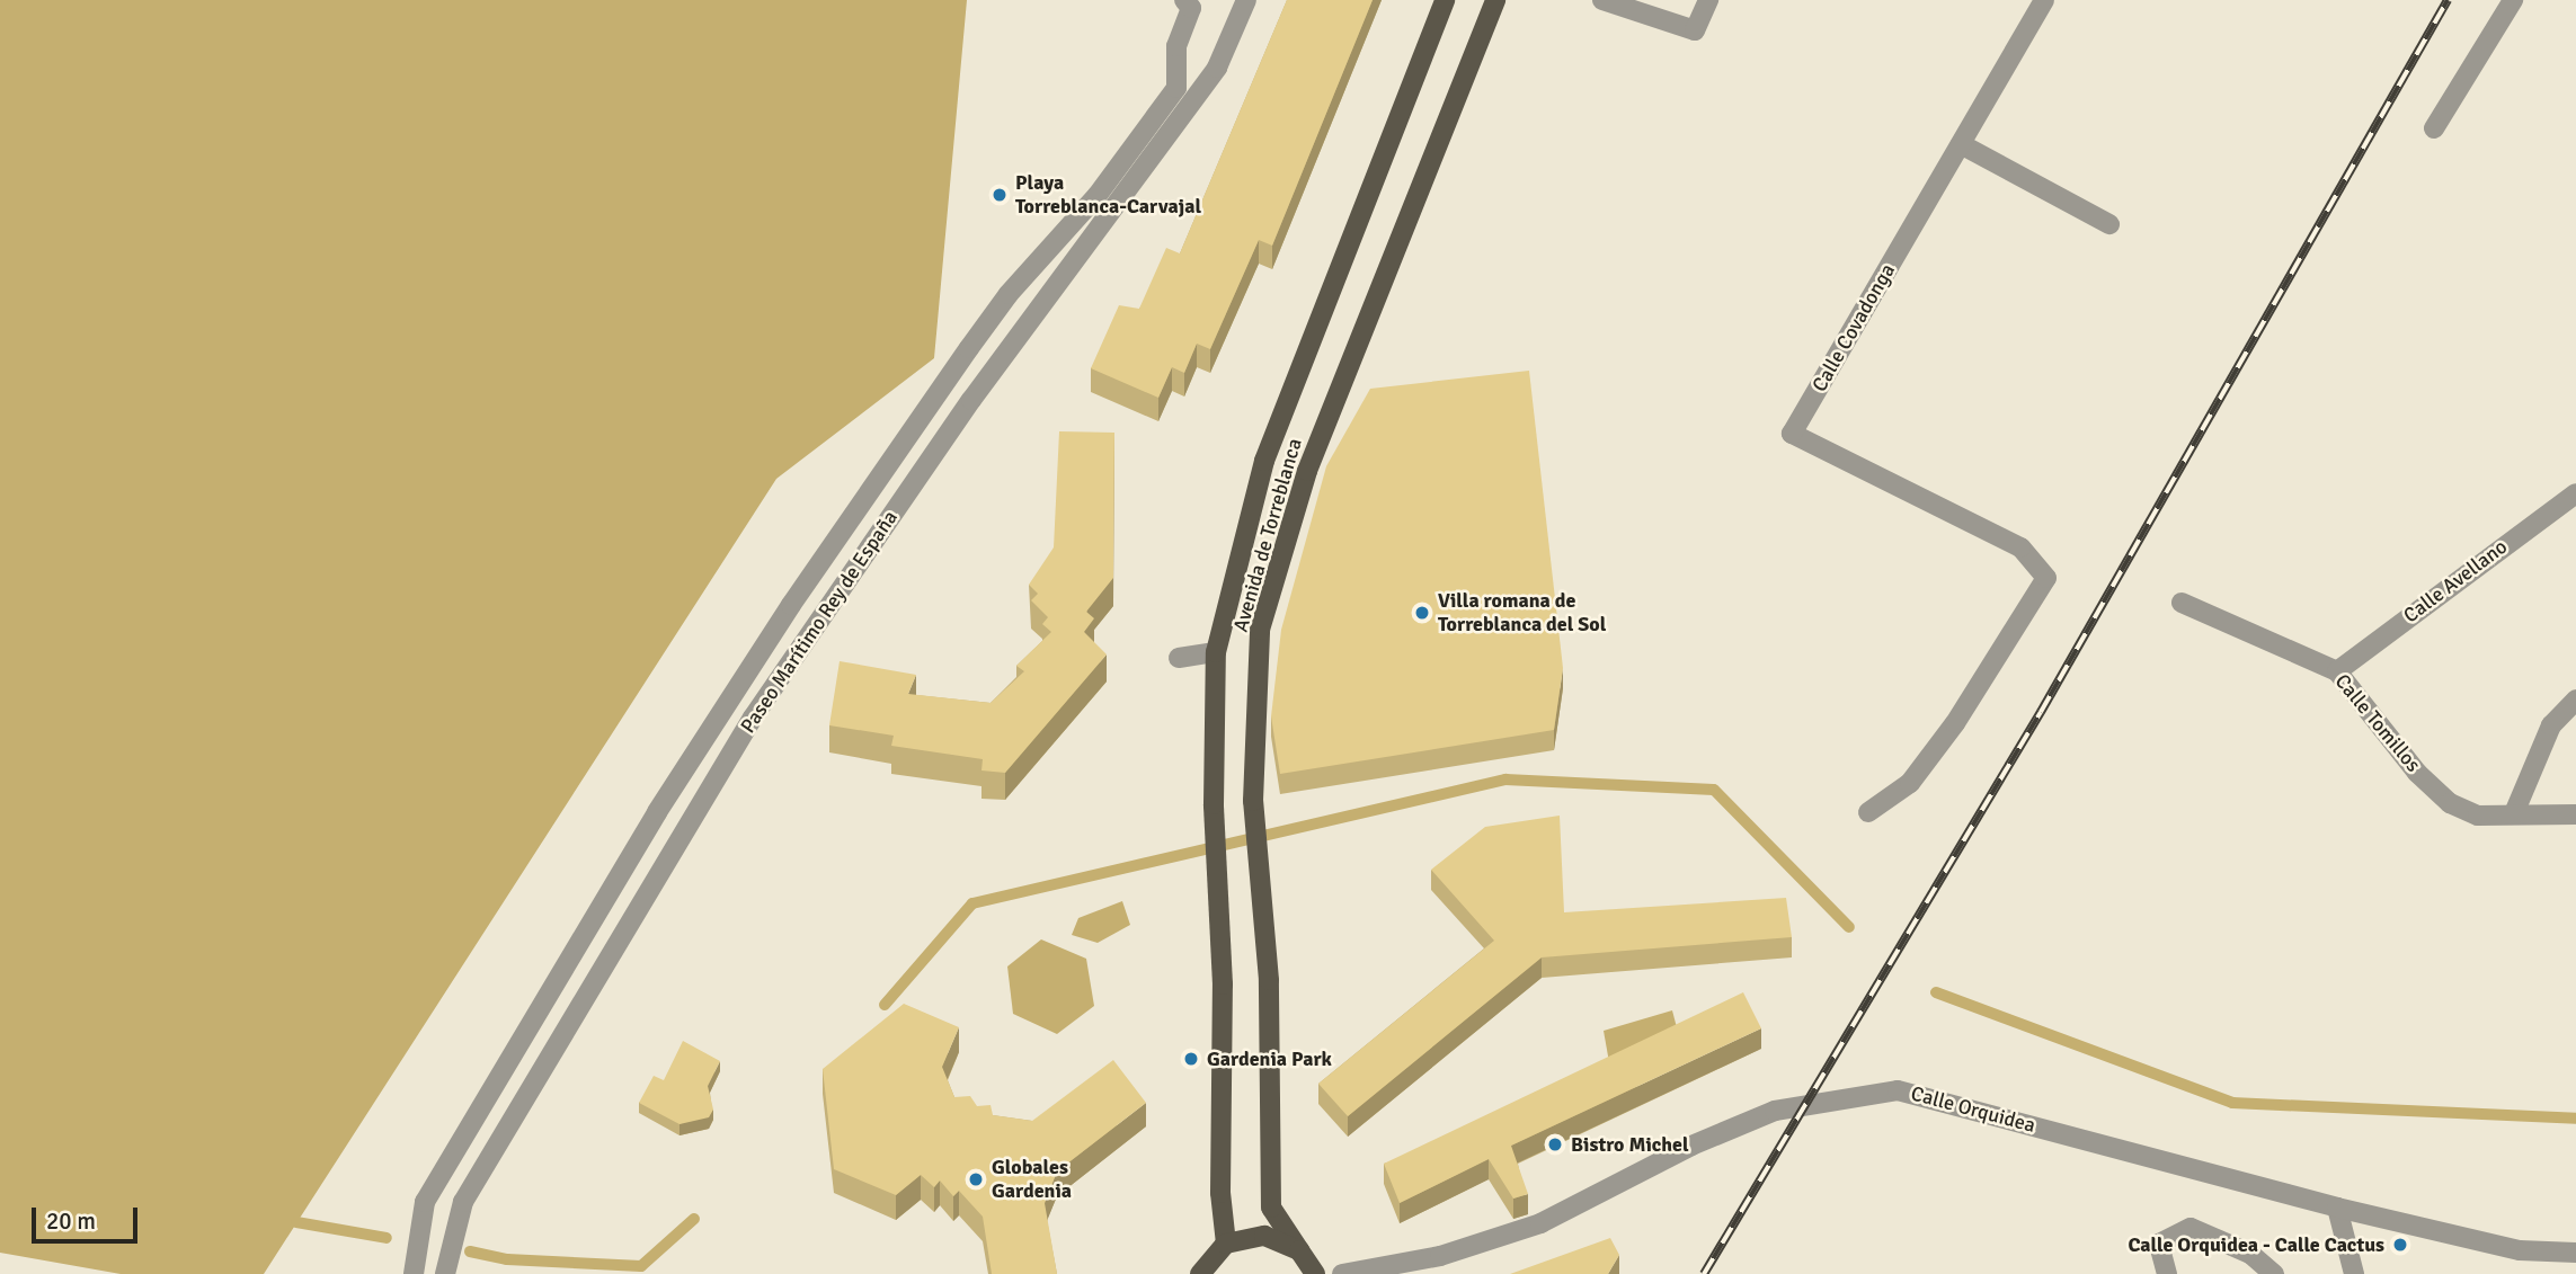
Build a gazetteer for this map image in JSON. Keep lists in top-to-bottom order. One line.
{"streets":{"main road":["Avenida de Torreblanca"],"street":["Calle Covadonga","Calle Avellano","Paseo Marítimo Rey de España","Calle Tomillos","Calle Orquidea"]},"crossings":[["Calle Avellano","Calle Tomillos"]],"places":["Playa Torreblanca-Carvajal","Villa romana de Torreblanca del Sol","Gardenia Park","Bistro Michel","Globales Gardenia","Calle Orquidea - Calle Cactus"],"scale_bar":"20 m"}
